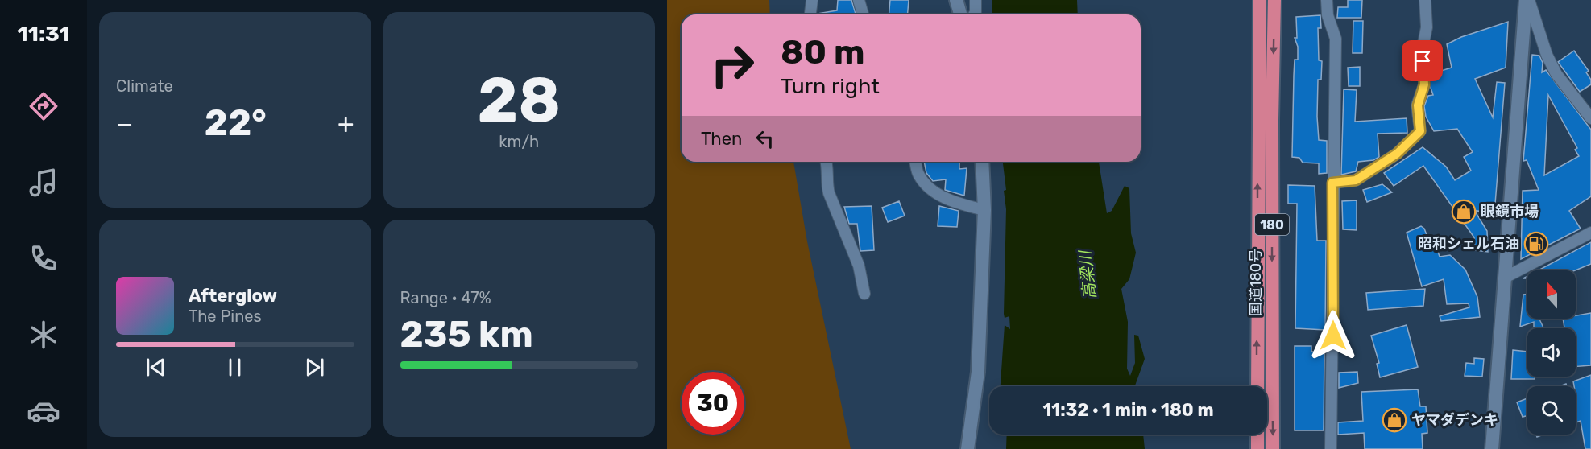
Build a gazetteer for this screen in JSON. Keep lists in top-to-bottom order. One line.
{"streets":{"highway":["180","国道180号"]},"water":["高梁川"],"places":{"shop":["眼鏡市場","ヤマダデンキ"],"fuel station":["昭和シェル石油"]},"north":"top","page":{"tabs":"11:31","tile":["Climate",["28","km/h"],["Range · 47%","235 km"]],"turn":["80 m","Turn right"],"heat":["−","22°","+"],"then":"Then","song":["Afterglow","The Pines"],"limit":"30","trip":"11:32 · 1 min · 180 m"}}
